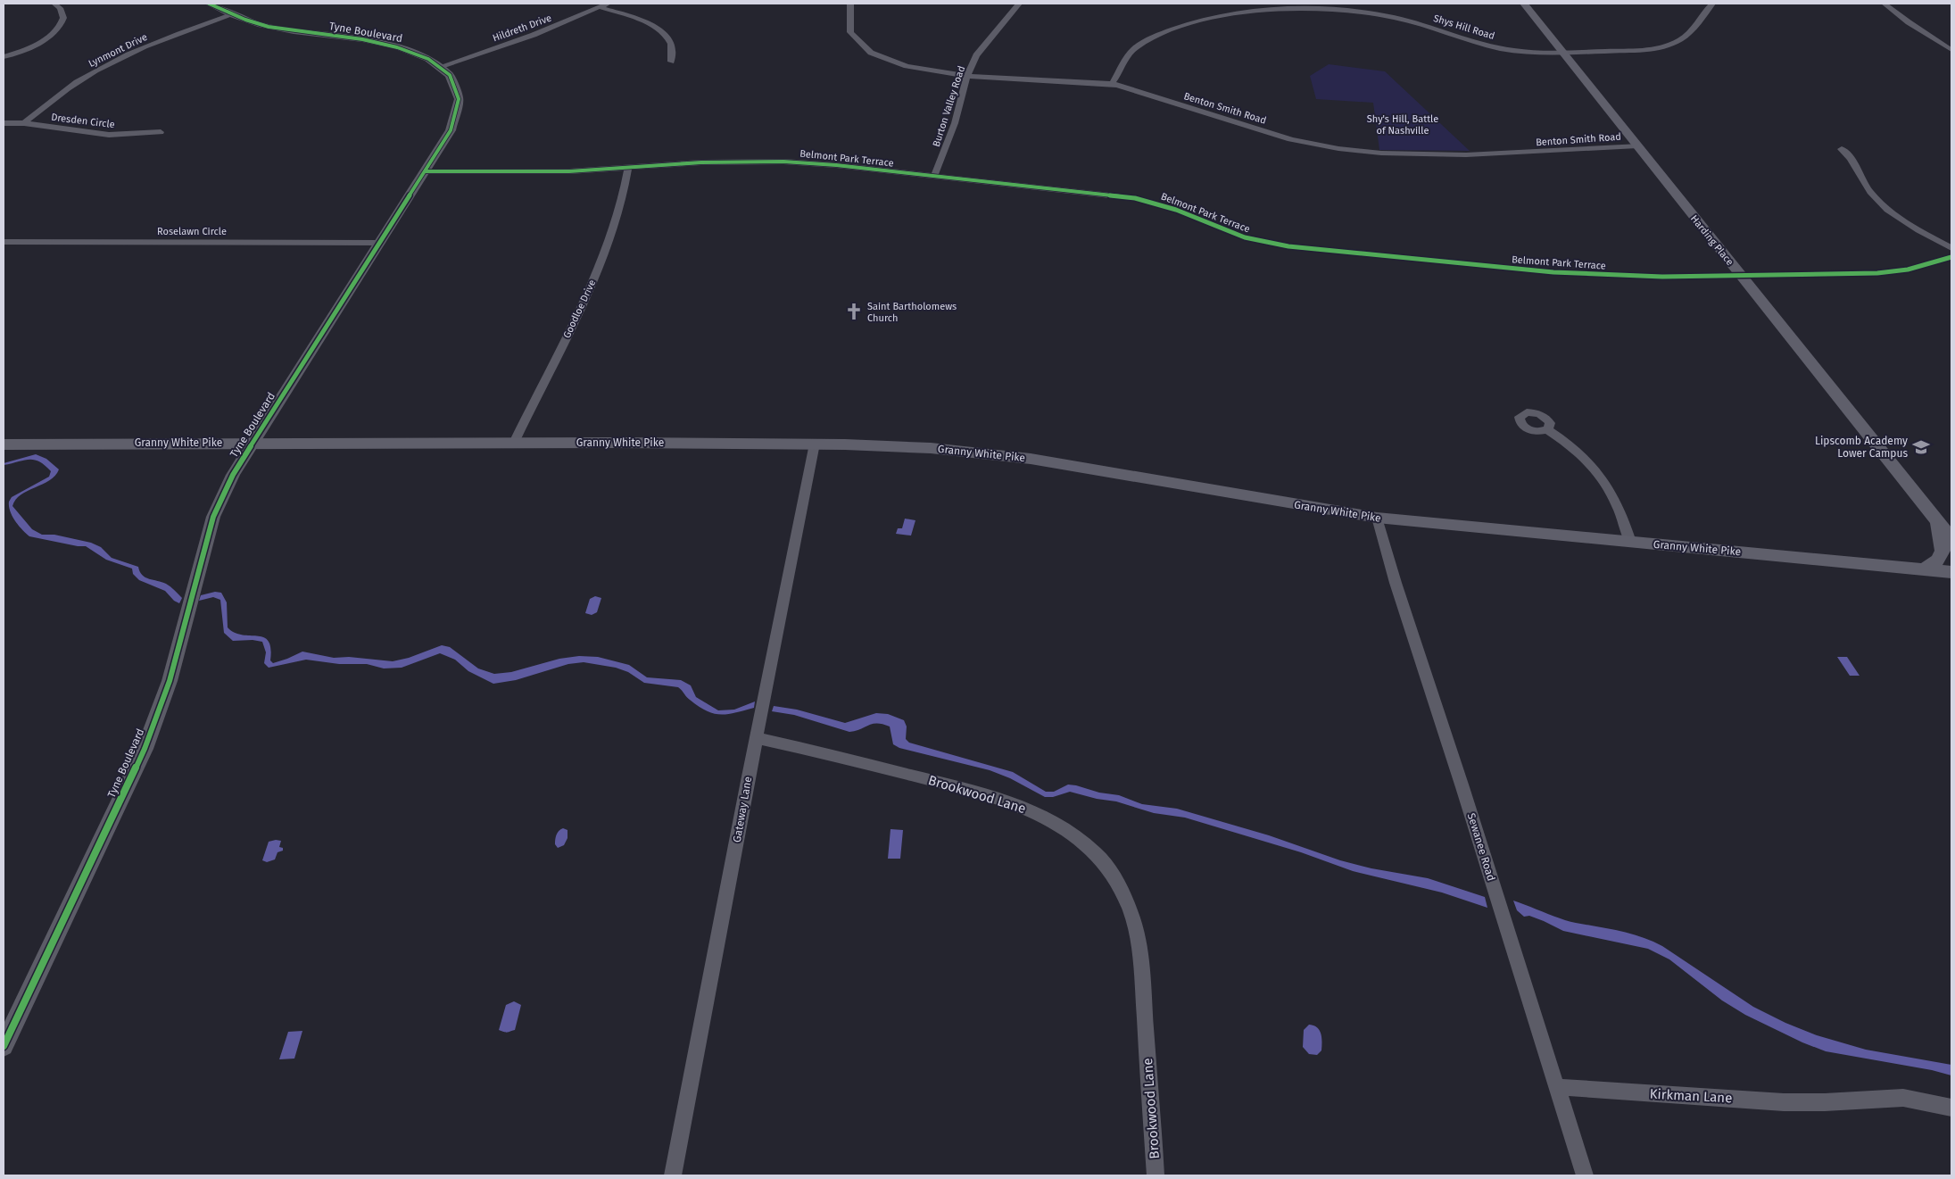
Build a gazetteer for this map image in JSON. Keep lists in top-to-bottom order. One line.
{"streets":{"main road":["Harding Place","Granny White Pike"],"street":["Shys Hill Road","Hildreth Drive","Tyne Boulevard","Lynmont Drive","Burton Valley Road","Benton Smith Road","Dresden Circle","Belmont Park Terrace","Roselawn Circle","Goodloe Drive","Brookwood Lane","Gateway Lane","Sewanee Road","Kirkman Lane"]},"crossings":[["Shys Hill Road","Benton Smith Road"],["Shys Hill Road","Harding Place"],["Hildreth Drive","Tyne Boulevard"],["Tyne Boulevard","Lynmont Drive"],["Tyne Boulevard","Belmont Park Terrace"],["Tyne Boulevard","Roselawn Circle"],["Tyne Boulevard","Granny White Pike"],["Lynmont Drive","Dresden Circle"],["Burton Valley Road","Benton Smith Road"],["Burton Valley Road","Belmont Park Terrace"],["Benton Smith Road","Harding Place"],["Belmont Park Terrace","Harding Place"],["Belmont Park Terrace","Goodloe Drive"],["Goodloe Drive","Granny White Pike"],["Granny White Pike","Gateway Lane"],["Granny White Pike","Sewanee Road"],["Brookwood Lane","Gateway Lane"],["Sewanee Road","Kirkman Lane"]],"parks":["Shy's Hill, Battle of Nashville"],"places":{"church":["Saint Bartholomews Church"],"school or university":["Lipscomb Academy Lower Campus"]}}
